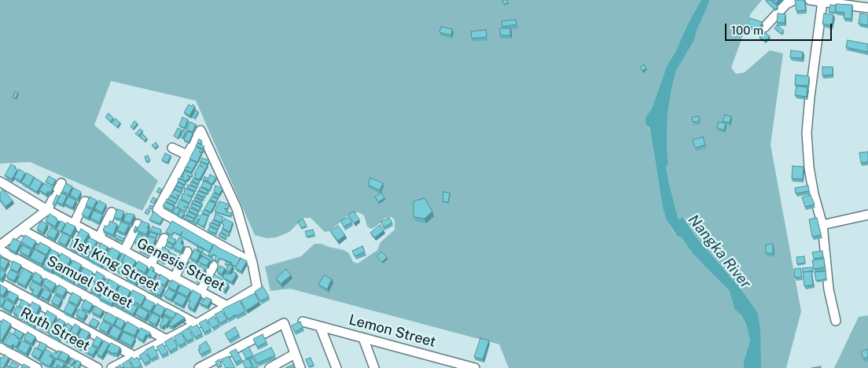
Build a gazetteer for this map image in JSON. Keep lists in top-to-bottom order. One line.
{"streets":{"street":["1st King Street","Genesis Street","Samuel Street","Ruth Street","Lemon Street"]},"crossings":[["1st King Street","Genesis Street"],["Genesis Street","Samuel Street"]],"water":["Nangka River"],"scale_bar":"100 m"}
